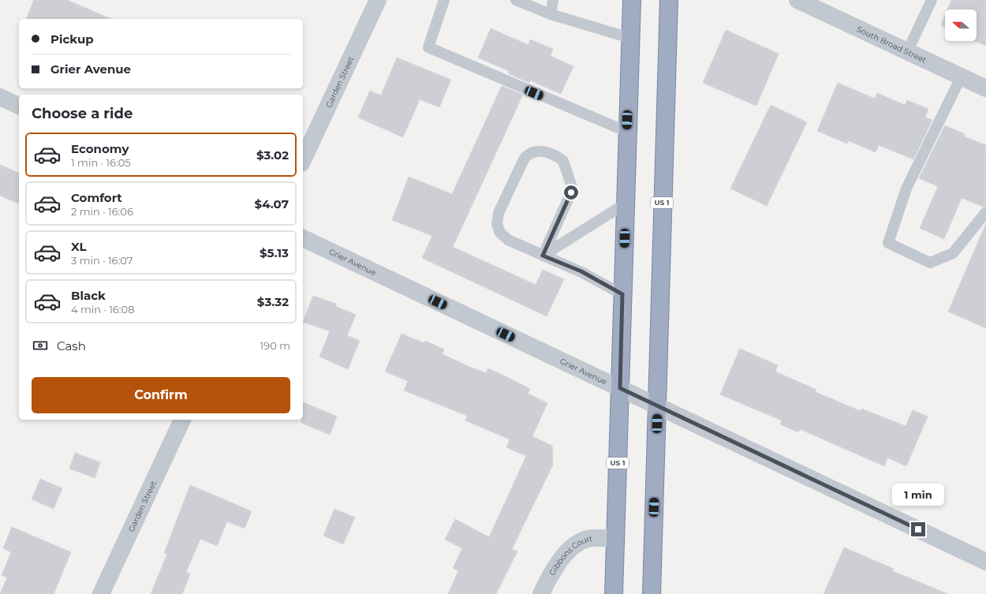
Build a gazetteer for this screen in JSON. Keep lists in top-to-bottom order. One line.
{"streets":{"highway":["US 1"],"street":["South Broad Street","Garden Street","Grier Avenue","Gibbons Court"]},"crossings":[["US 1","Grier Avenue"],["US 1","Gibbons Court"]],"north":"left","page":{"banner":["Pickup","Grier Avenue"],"heading":"Choose a ride","list":[{"name":"Economy","note":"1 min · 16:05","value":"$3.02"},{"name":"Comfort","note":"2 min · 16:06","value":"$4.07"},{"name":"XL","note":"3 min · 16:07","value":"$5.13"},{"name":"Black","note":"4 min · 16:08","value":"$3.32"}],"pay":["Cash","190 m"],"buttons":"Confirm","bubble":"1 min"}}
